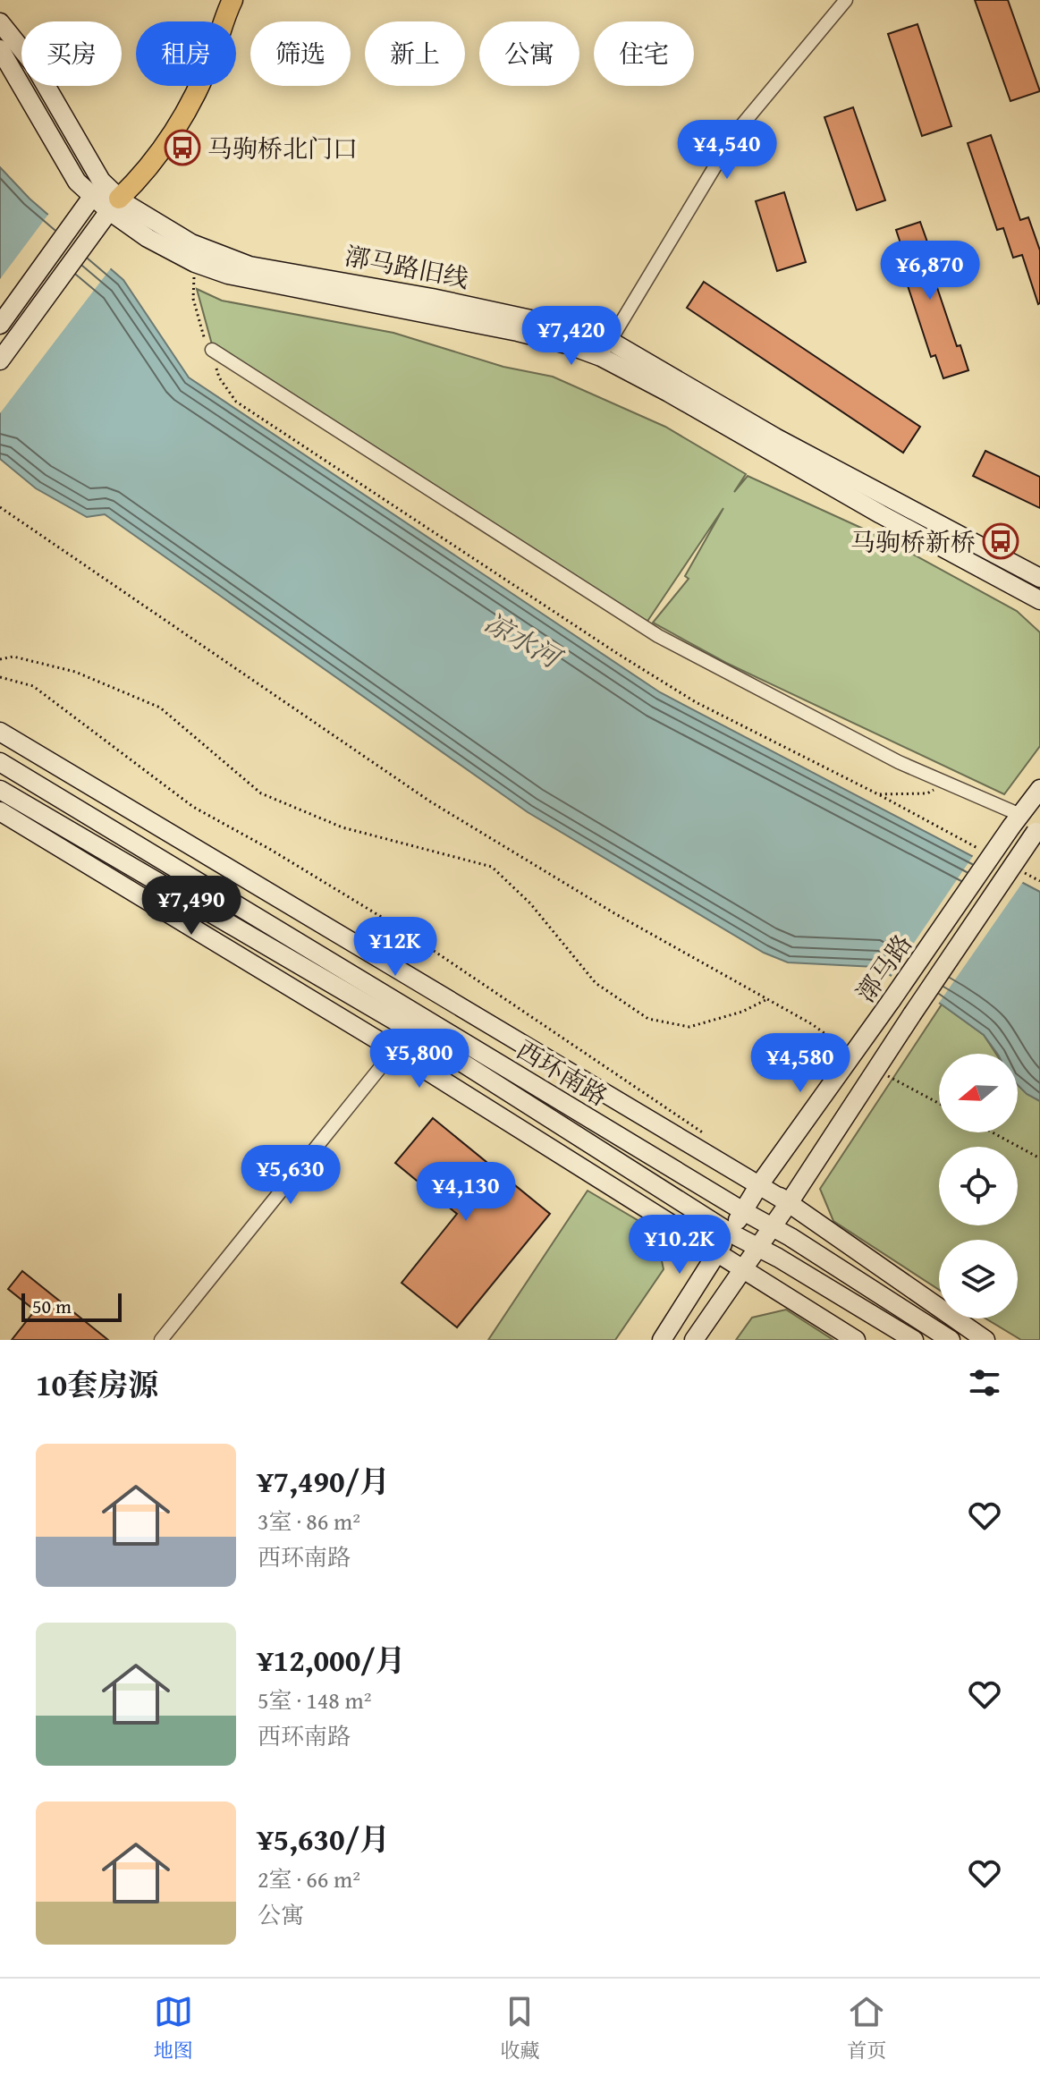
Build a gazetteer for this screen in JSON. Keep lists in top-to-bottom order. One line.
{"streets":{"main road":["漷马路旧线","漷马路","西环南路"]},"crossings":[["漷马路","西环南路"]],"water":["凉水河"],"places":{"bus stop":["马驹桥北门口","马驹桥新桥"]},"scale_bar":"50 m","north":"left","page":{"chip":["买房","租房","筛选","新上","公寓","住宅"],"price":["¥4,540","¥6,870","¥7,420","¥7,490","¥12K","¥5,800","¥4,580","¥5,630","¥4,130","¥10.2K"],"scale":"50 m","heading":"10套房源","list":[{"name":"¥7,490/月","note":"3室 · 86 m² · 西环南路"},{"name":"¥12,000/月","note":"5室 · 148 m² · 西环南路"},{"name":"¥5,630/月","note":"2室 · 66 m² · 公寓"}],"tabs":["地图","收藏","首页"]}}
